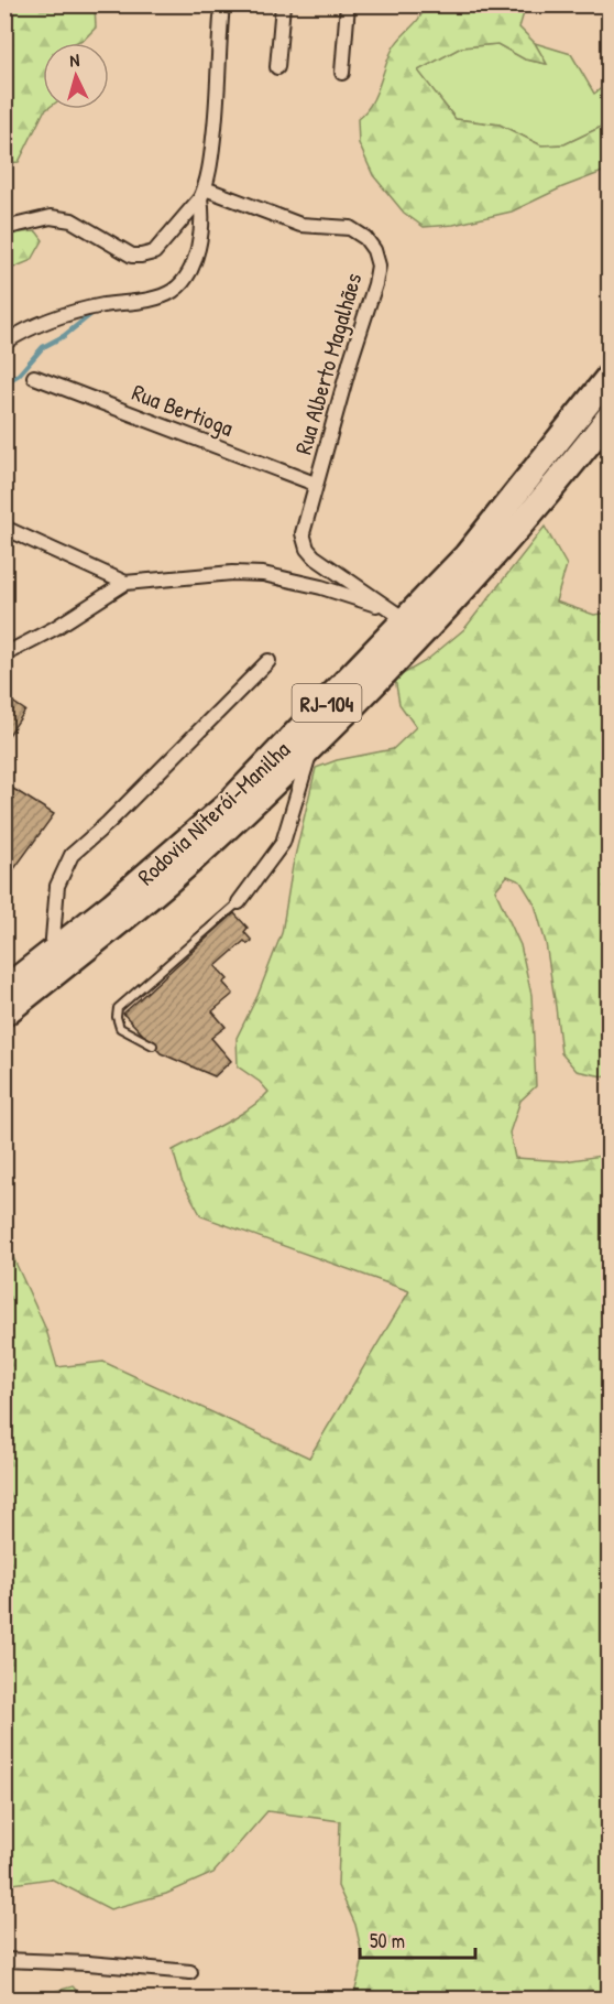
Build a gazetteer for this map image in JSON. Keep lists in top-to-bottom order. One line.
{"streets":{"highway":["RJ-104","Rodovia Niterói-Manilha"],"street":["Rua Alberto Magalhães","Rua Bertioga"]},"crossings":[["Rua Alberto Magalhães","Rua Bertioga"],["Rua Alberto Magalhães","Rodovia Niterói-Manilha"]],"scale_bar":"50 m","north":"top"}
